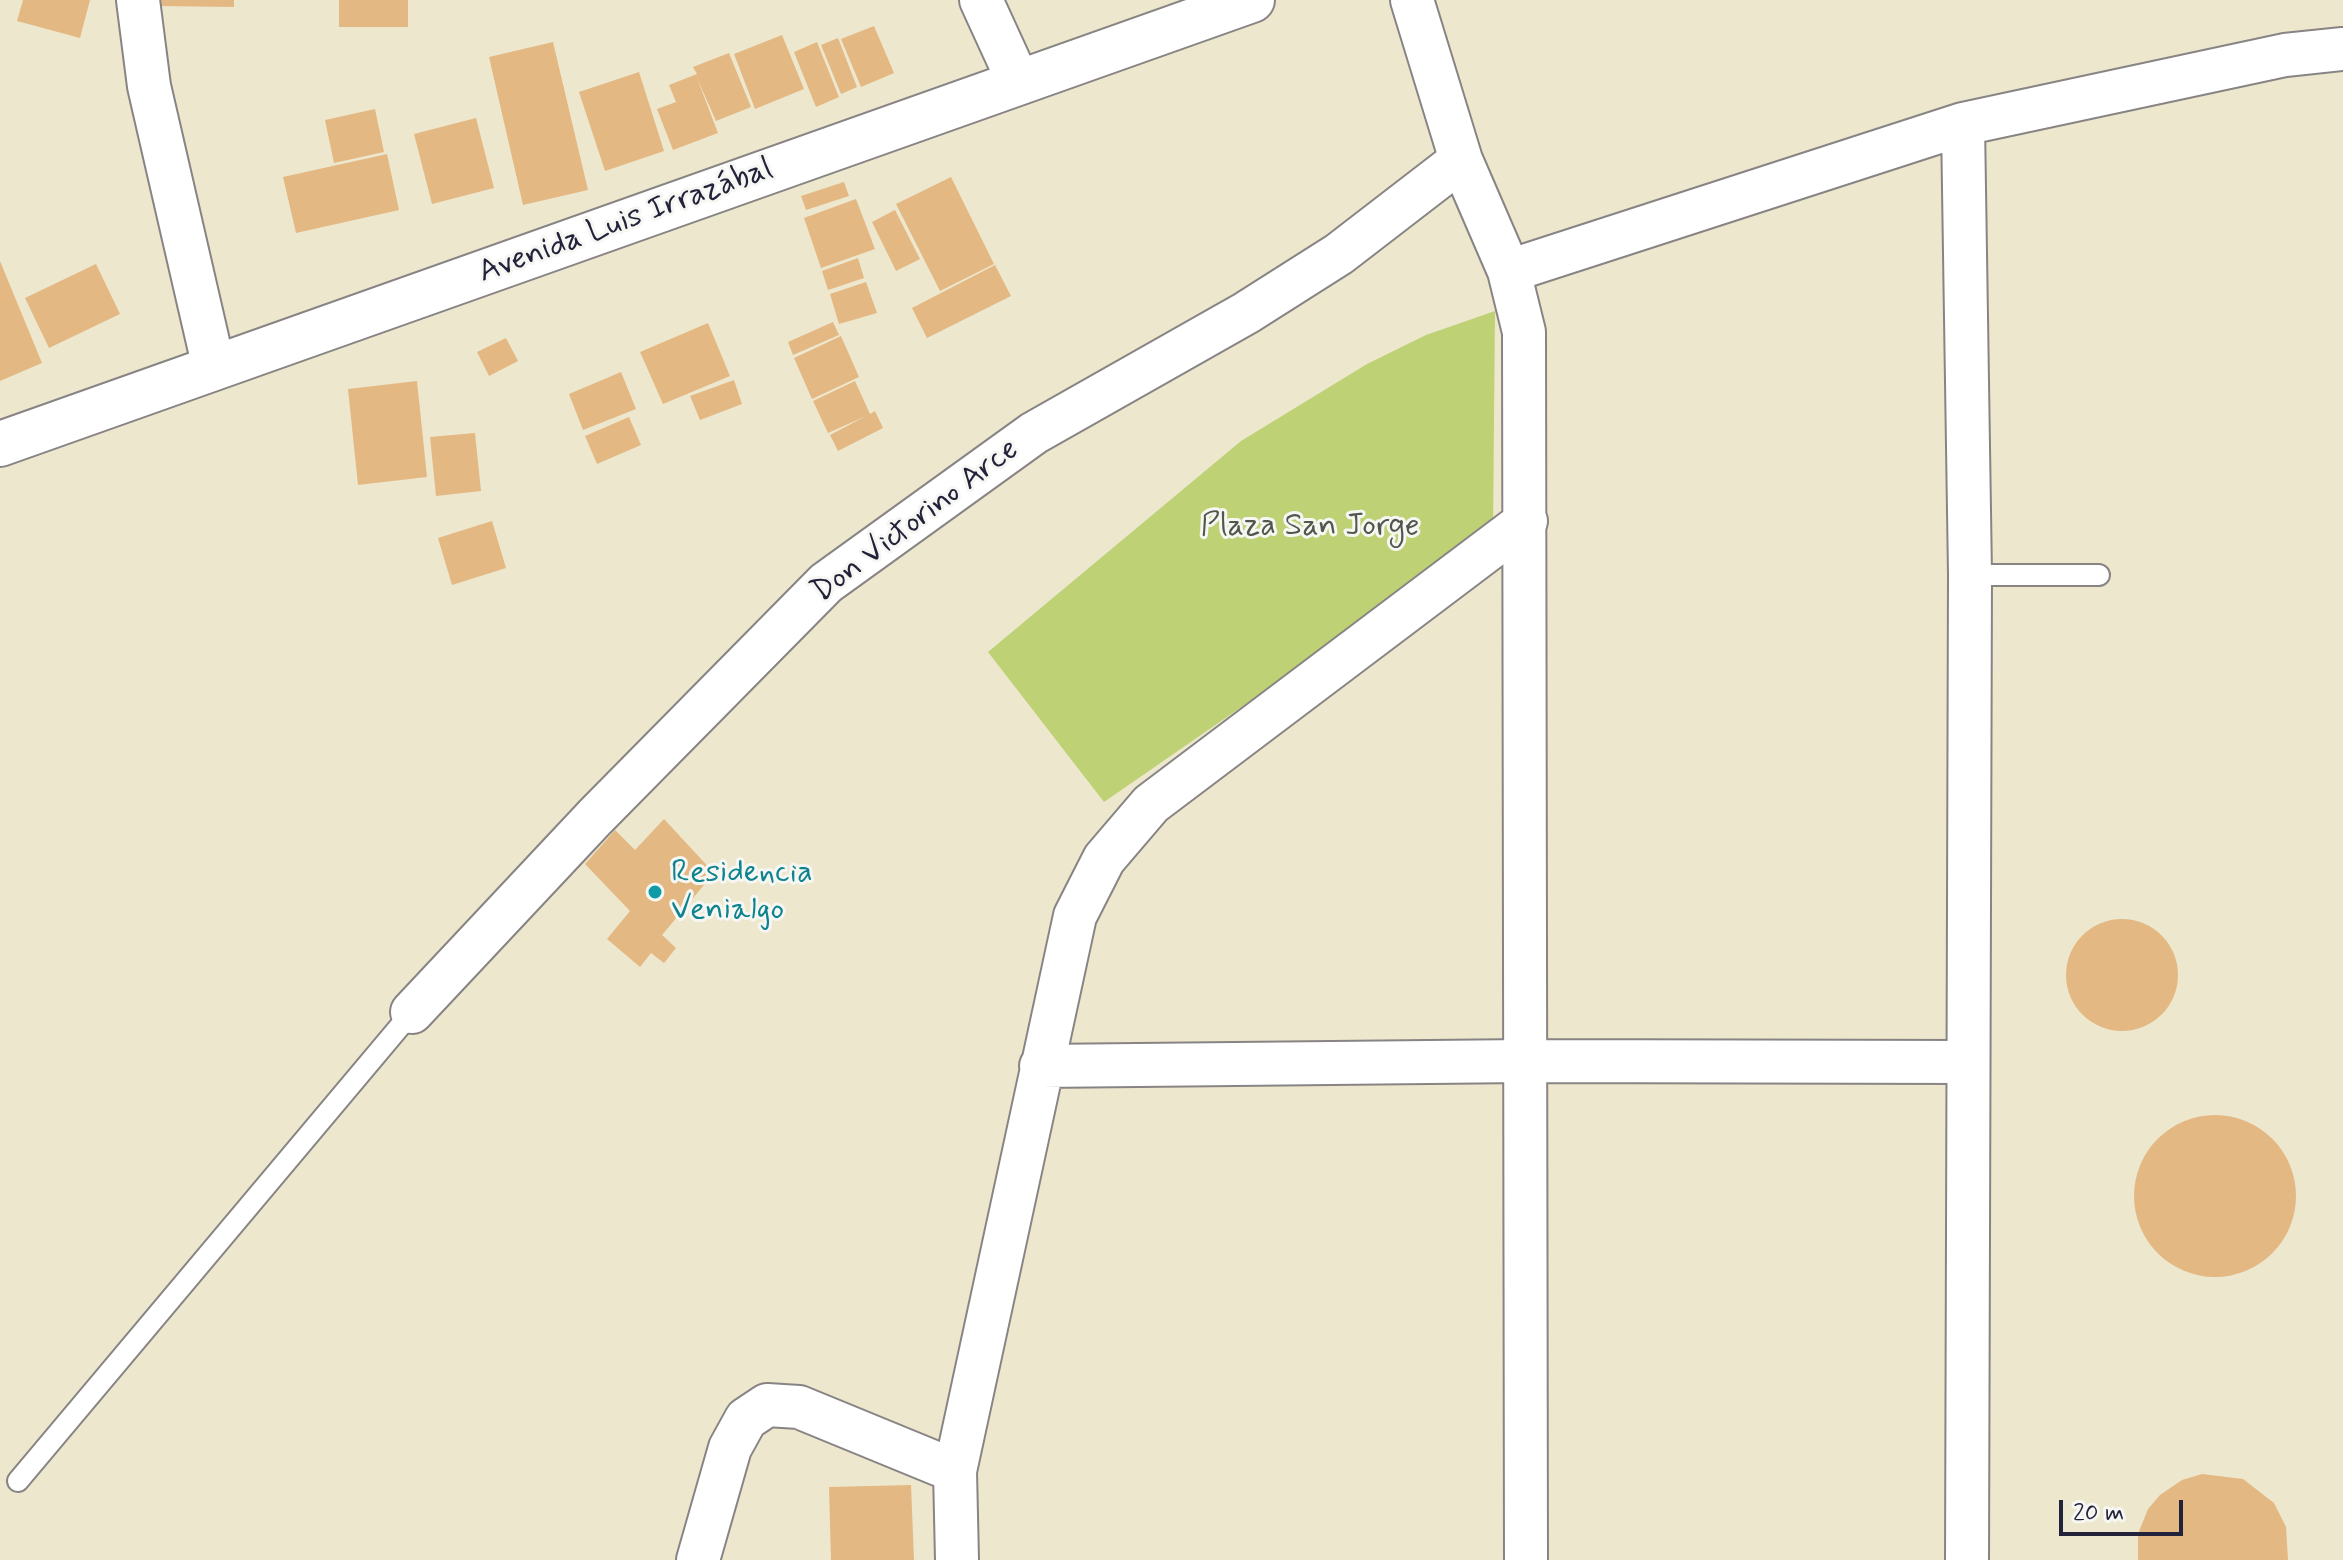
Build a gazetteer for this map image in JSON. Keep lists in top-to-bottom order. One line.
{"streets":{"main road":["Avenida Luis Irrazábal"],"street":["Don Victorino Arce"]},"parks":["Plaza San Jorge"],"places":["Residencia Venialgo"],"scale_bar":"20 m"}
